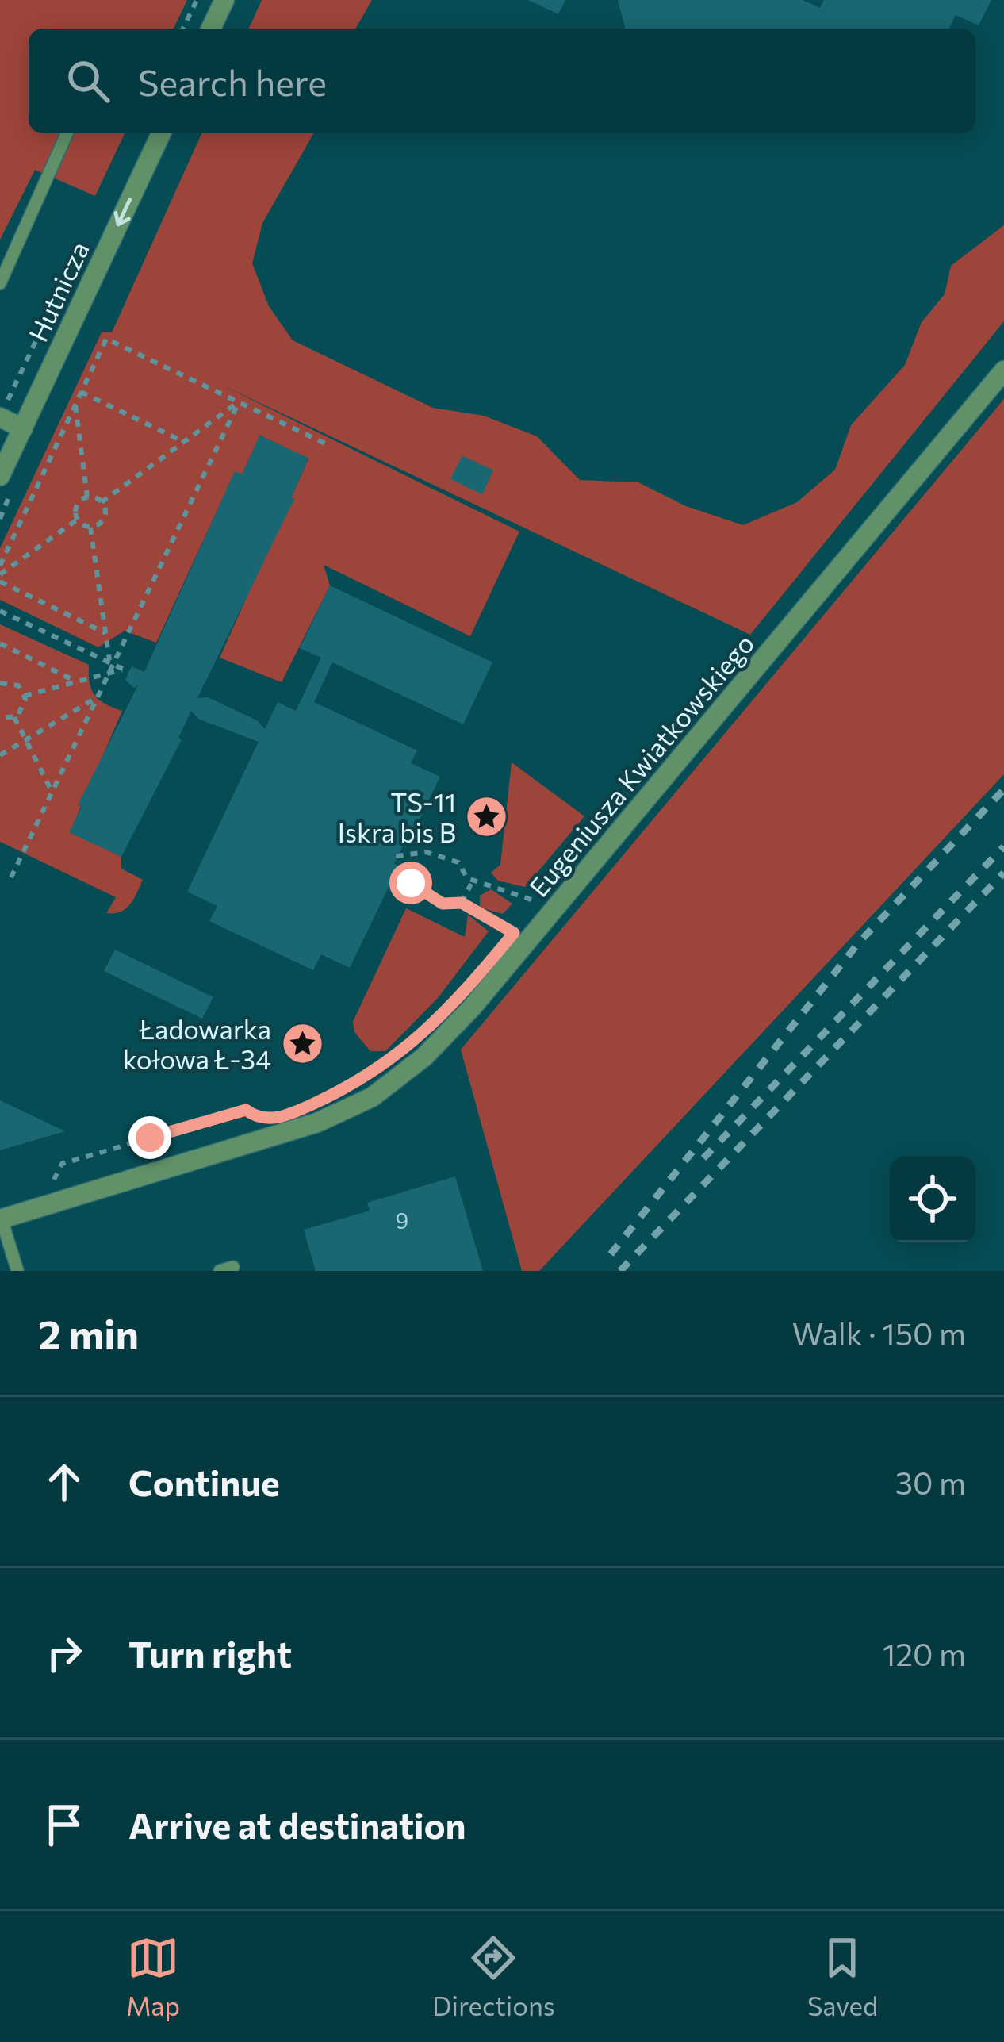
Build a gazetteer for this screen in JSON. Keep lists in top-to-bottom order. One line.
{"streets":{"street":["Hutnicza","Eugeniusza Kwiatkowskiego"]},"one_way":["Hutnicza"],"places":{"place":["TS-11 Iskra bis B","Ładowarka kołowa Ł-34"]},"house_numbers":["9"],"page":{"search":"Search here","heading":["2 min","Walk · 150 m"],"list":[["Continue","30 m"],["Turn right","120 m"],"Arrive at destination"],"nav":["Map","Directions","Saved"]}}
